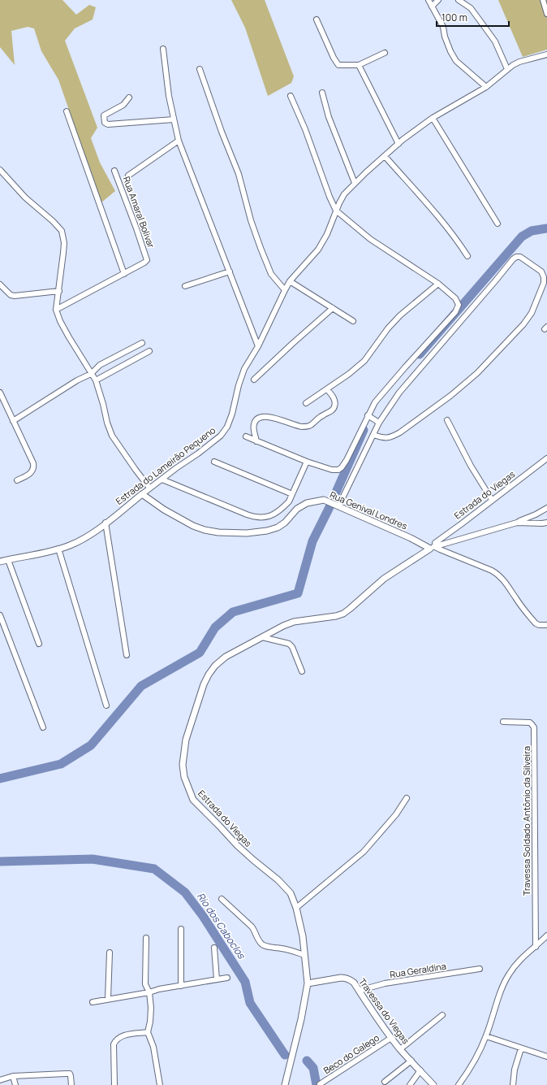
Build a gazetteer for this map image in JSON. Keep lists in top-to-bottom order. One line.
{"streets":{"street":["Rua Amaral Bolivar","Estrada do Lameirão Pequeno","Estrada do Viegas","Rua Genival Londres","Travessa Soldado Antônio da Silveira","Rua Geraldina","Travessa do Viegas","Beco do Galego"]},"crossings":[["Estrada do Lameirão Pequeno","Rua Genival Londres"],["Estrada do Viegas","Rua Genival Londres"],["Estrada do Viegas","Travessa do Viegas"],["Rua Geraldina","Travessa do Viegas"],["Travessa do Viegas","Beco do Galego"]],"water":["Rio dos Caboclos"],"scale_bar":"100 m"}
